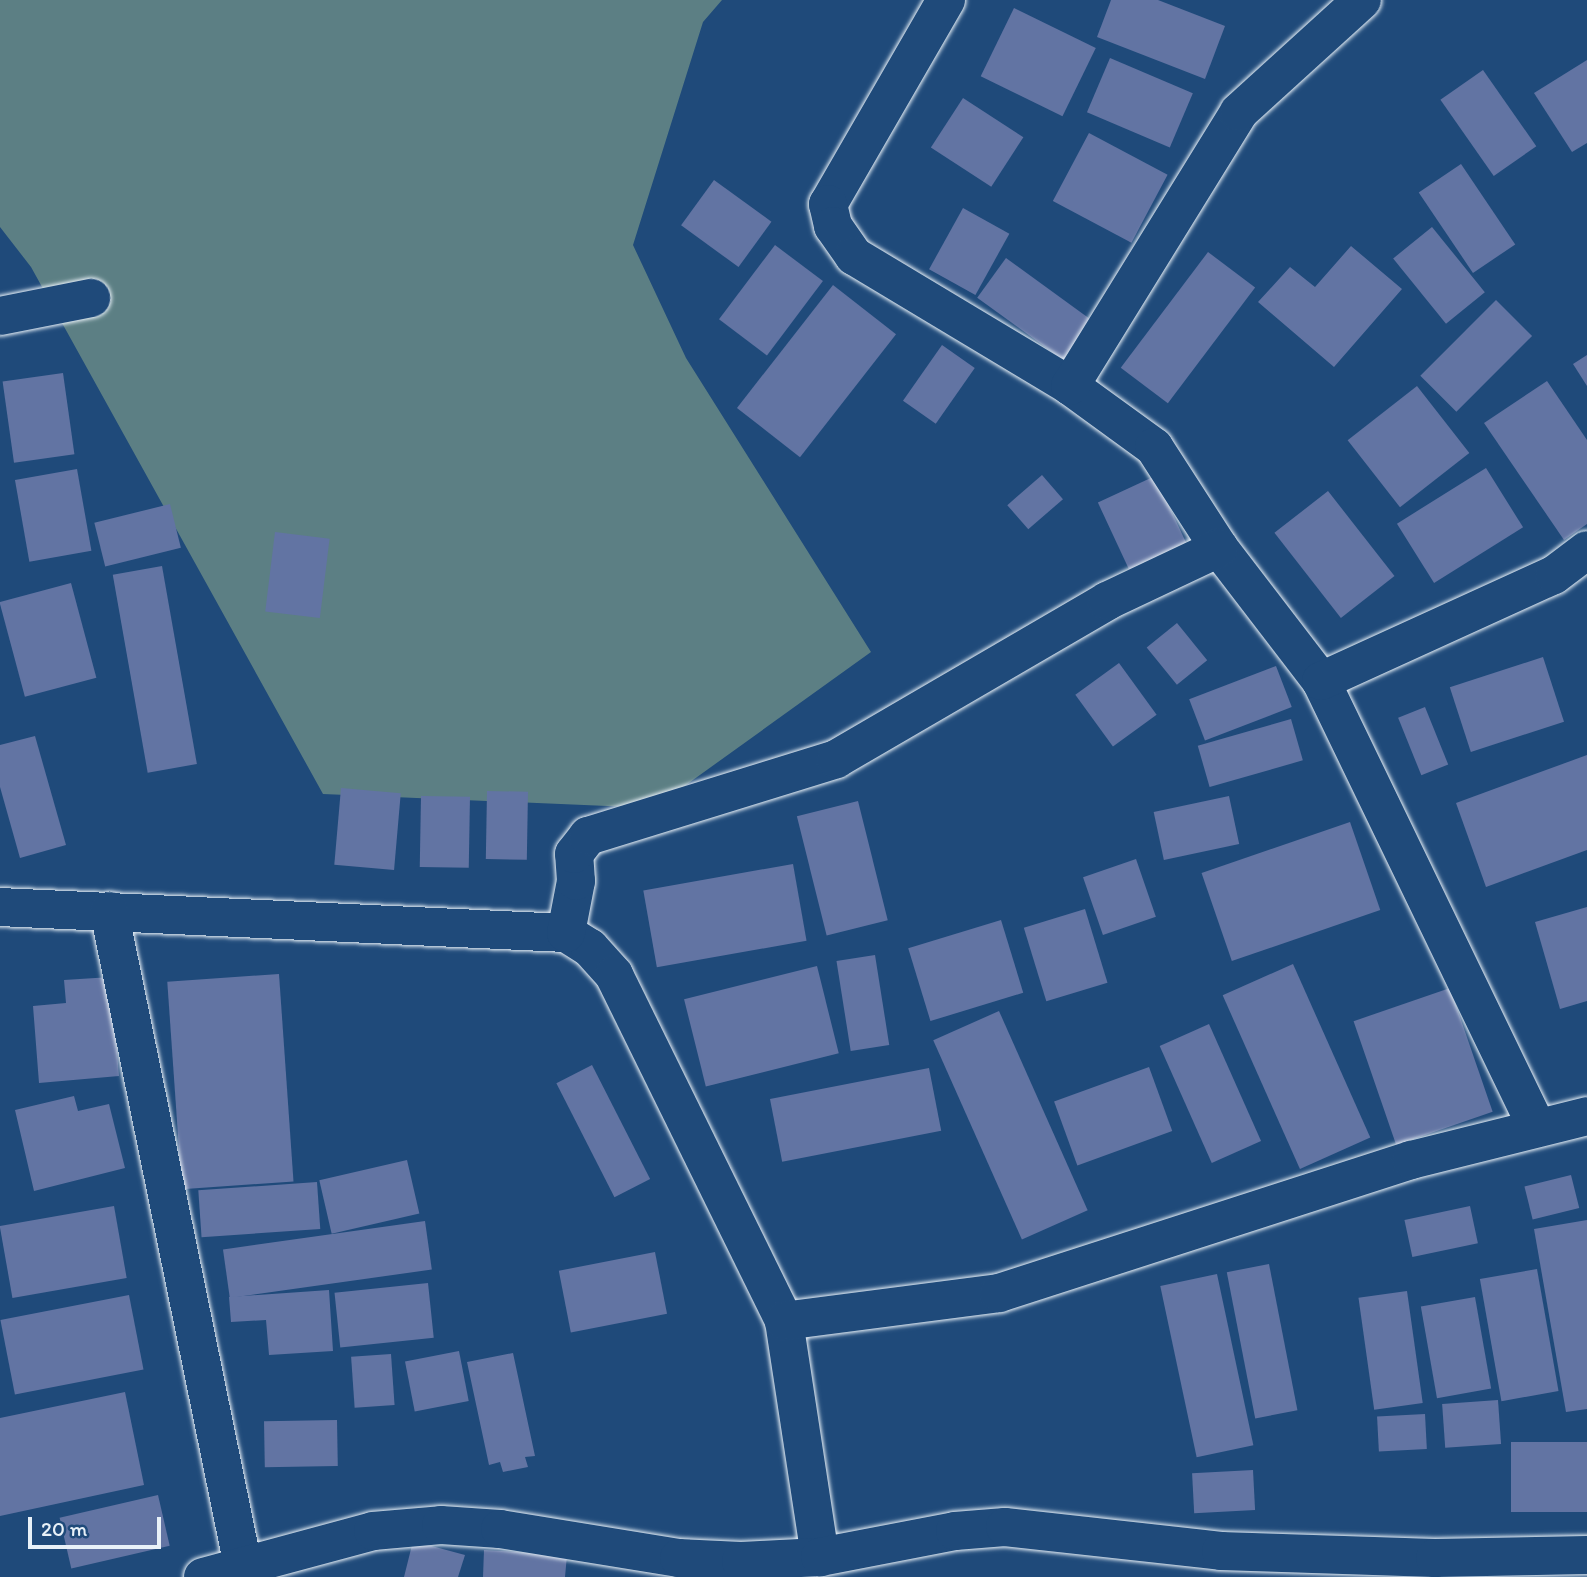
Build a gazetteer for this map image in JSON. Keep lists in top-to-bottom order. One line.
{"scale_bar":"20 m"}
